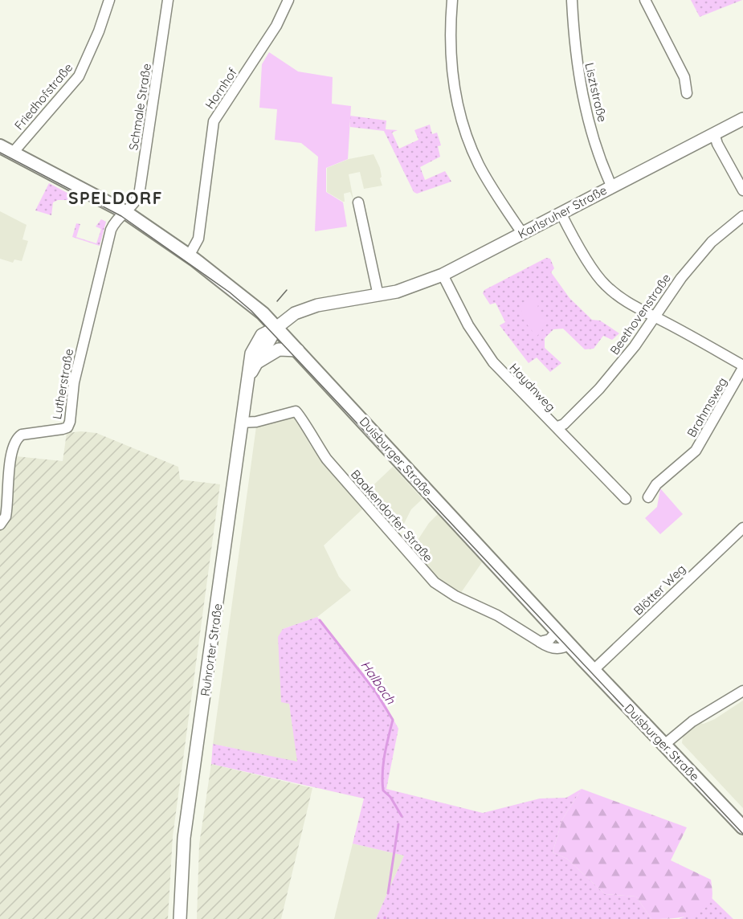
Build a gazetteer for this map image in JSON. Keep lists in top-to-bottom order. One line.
{"streets":{"main road":["Duisburger Straße"],"street":["Hornhof","Lisztstraße","Friedhofstraße","Schmale Straße","Karlsruher Straße","Beethovenstraße","Lutherstraße","Haydnweg","Brahmsweg","Baakendorfer Straße","Blötter Weg","Ruhrorter Straße"]},"crossings":[["Hornhof","Duisburger Straße"],["Lisztstraße","Karlsruher Straße"],["Friedhofstraße","Duisburger Straße"],["Schmale Straße","Lutherstraße"],["Schmale Straße","Duisburger Straße"],["Karlsruher Straße","Haydnweg"],["Karlsruher Straße","Duisburger Straße"],["Karlsruher Straße","Ruhrorter Straße"],["Beethovenstraße","Haydnweg"],["Lutherstraße","Duisburger Straße"],["Duisburger Straße","Baakendorfer Straße"],["Duisburger Straße","Blötter Weg"],["Duisburger Straße","Ruhrorter Straße"],["Baakendorfer Straße","Ruhrorter Straße"]],"districts":["SPELDORF"],"water":["Halbach"]}
